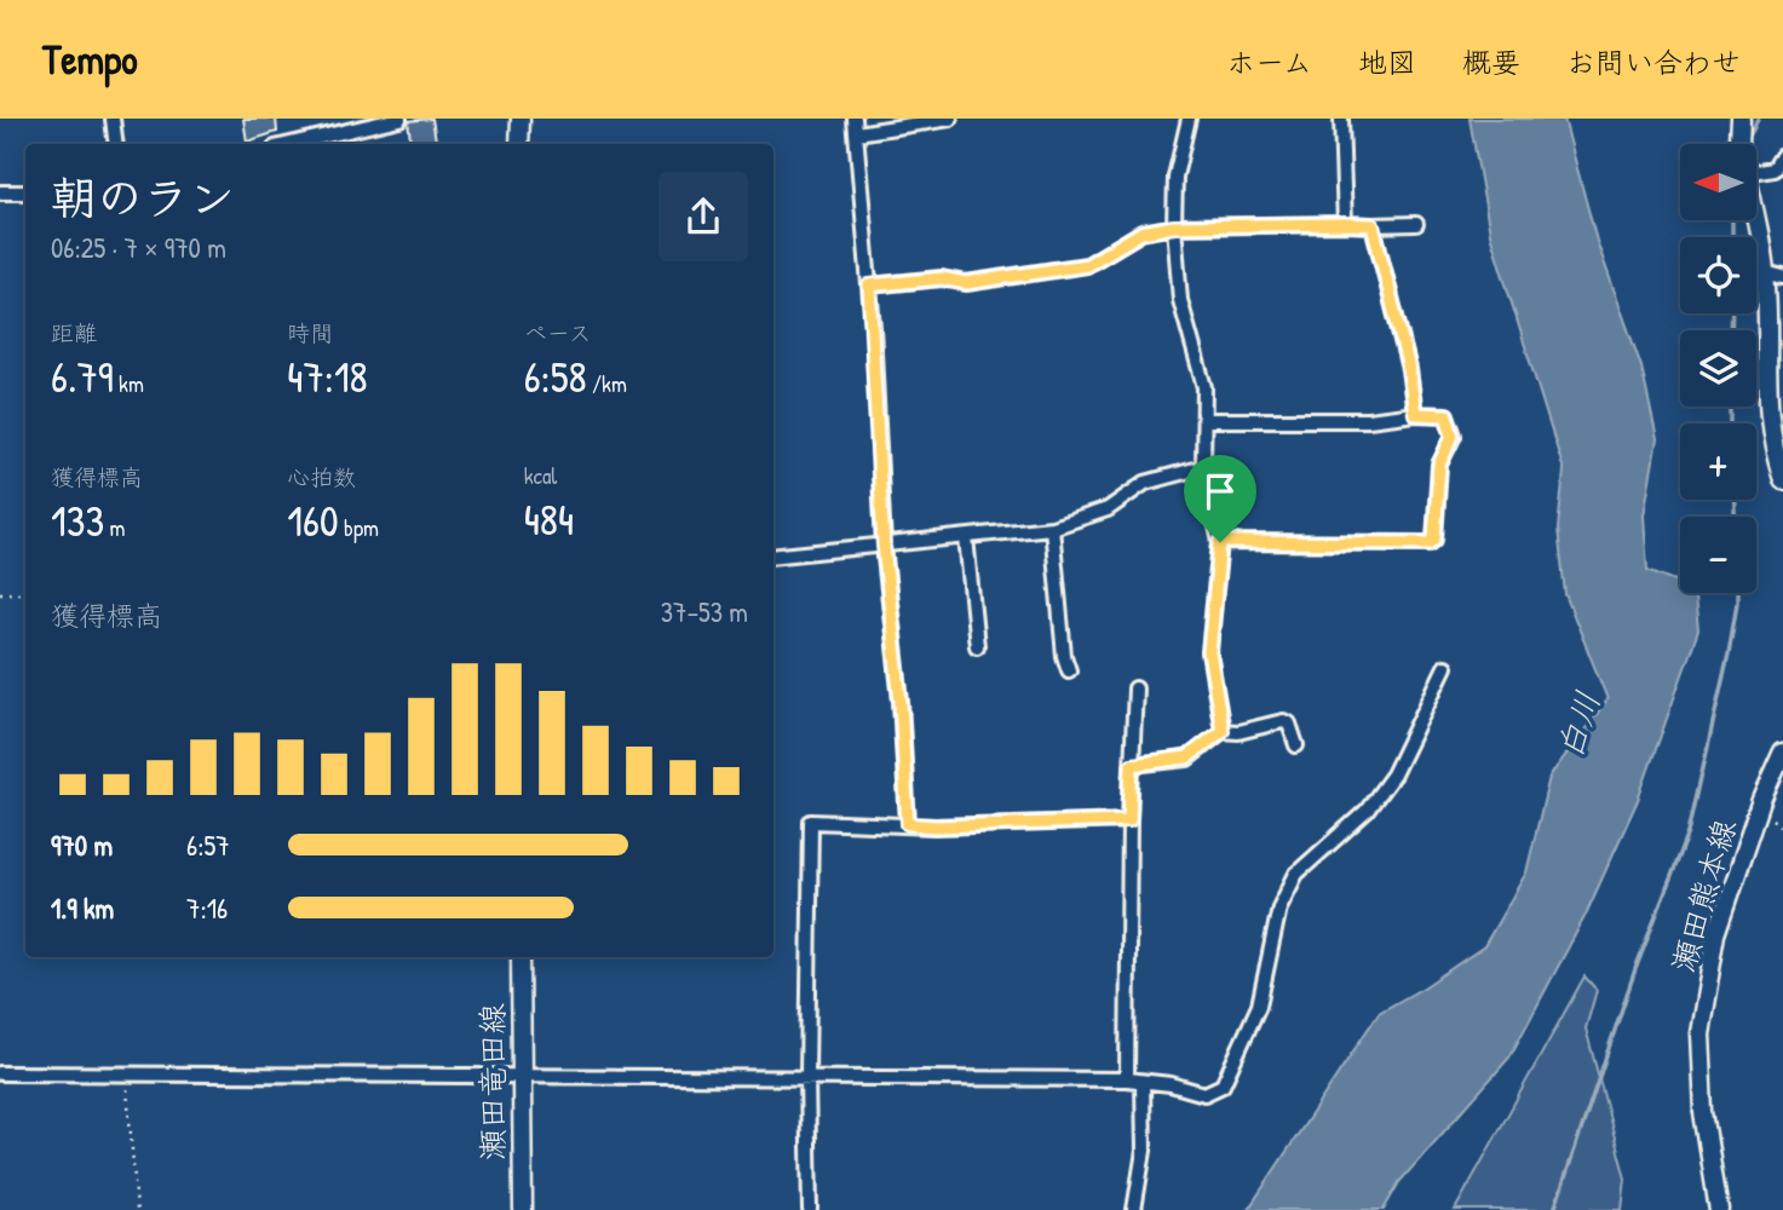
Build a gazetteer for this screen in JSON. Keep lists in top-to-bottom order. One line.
{"streets":{"main road":["瀬田熊本線","瀬田竜田線"]},"water":["白川"],"north":"left","page":{"header":"Tempo","nav":["ホーム","地図","概要","お問い合わせ"],"map_buttons":["+","−"],"heading":["朝のラン","06:25 · 7 × 970 m"],"stats":[["距離","6.79 km"],["時間","47:18"],["ペース","6:58 /km"],["獲得標高","133 m"],["心拍数","160 bpm"],["kcal","484"]],"chart":["獲得標高","37–53 m"],"list":[{"name":"970 m","note":"6:57"},{"name":"1.9 km","note":"7:16"}]}}
